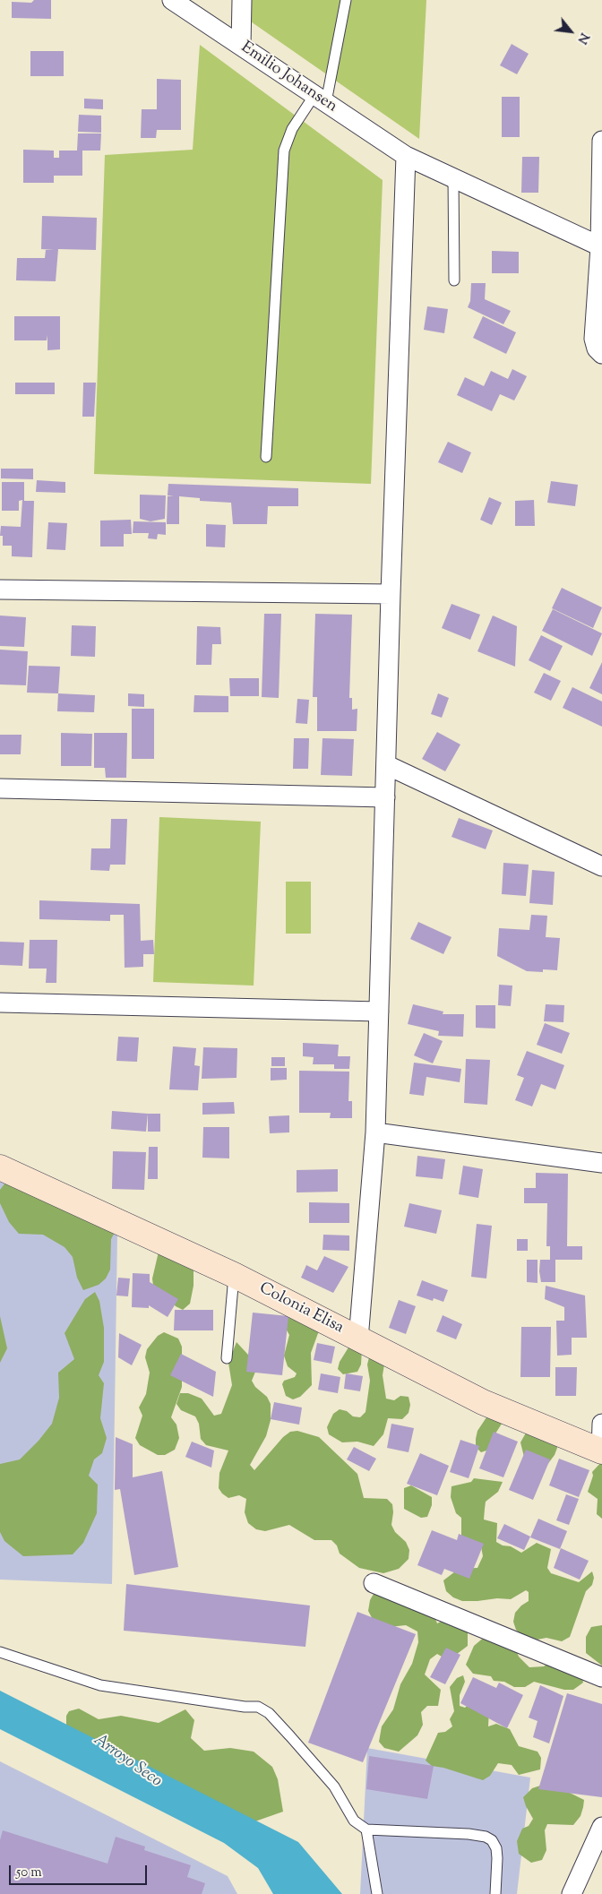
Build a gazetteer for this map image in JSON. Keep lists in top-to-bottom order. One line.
{"streets":{"street":["Emilio Johansen","Colonia Elisa"]},"water":["Arroyo Seco"],"scale_bar":"50 m","north":"bottom right"}
